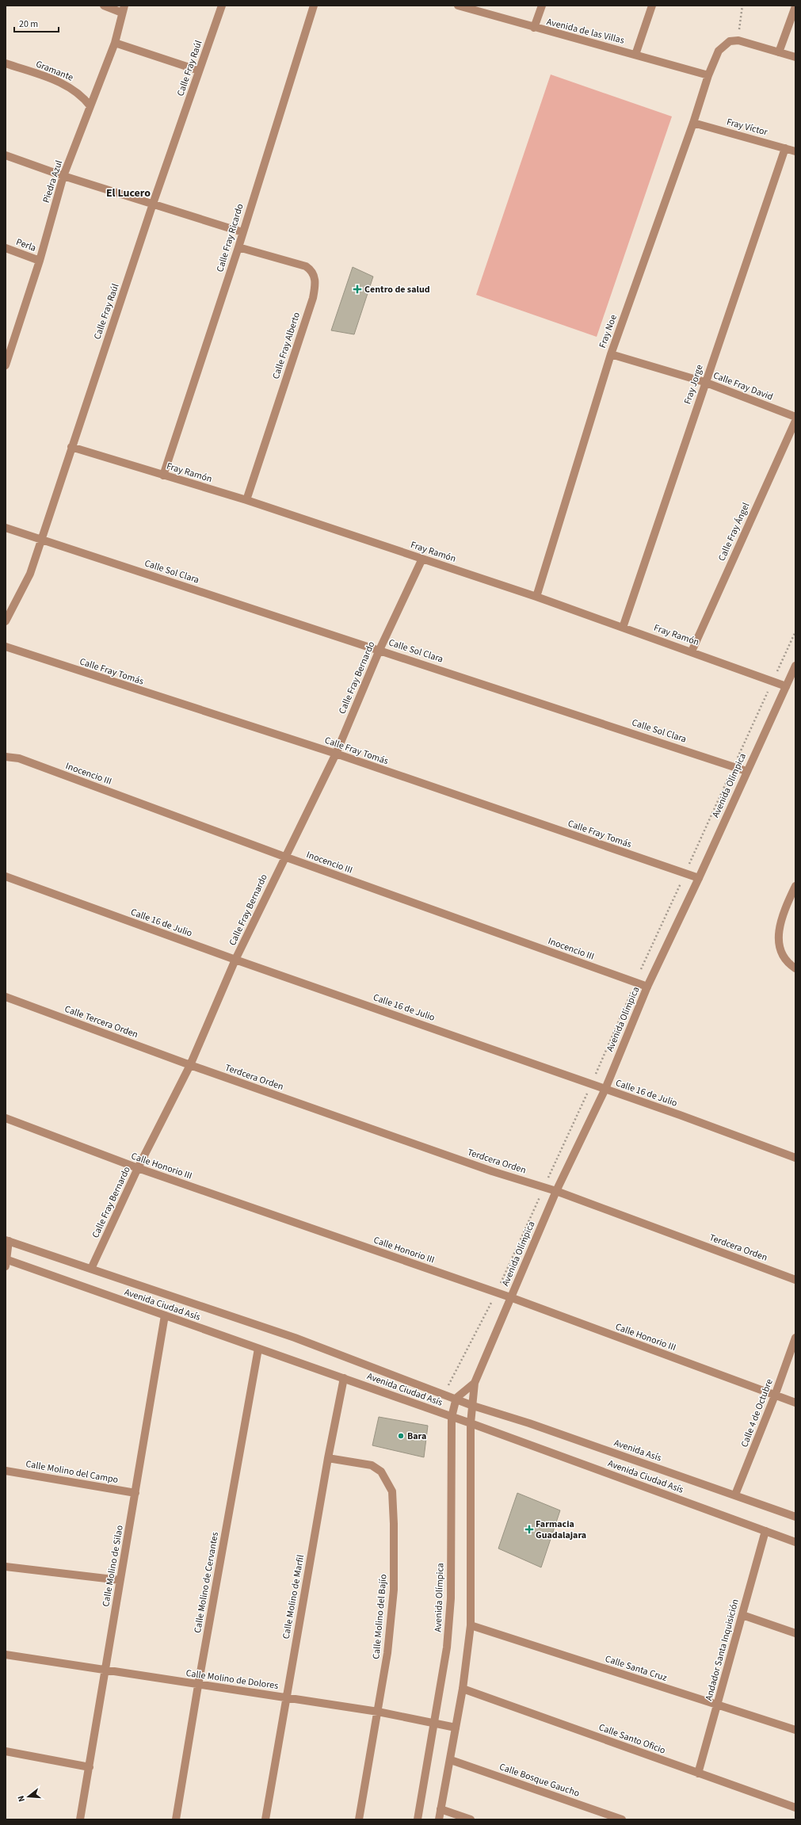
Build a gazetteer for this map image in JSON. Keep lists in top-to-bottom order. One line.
{"streets":{"street":["Avenida de las Villas","Calle Fray Raúl","Gramante","Fray Víctor","Piedra Azul","Calle Fray Ricardo","Perla","Fray Noe","Calle Fray Alberto","Fray Jorge","Calle Fray David","Fray Ramón","Calle Fray Ángel","Calle Sol Clara","Calle Fray Tomás","Calle Fray Bernardo","Inocencio III","Avenida Olímpica","Calle 16 de Julio","Calle Tercera Orden","Terdcera Orden","Calle Honorio III","Avenida Ciudad Asís","Calle 4 de Octubre","Avenida Asís","Calle Molino del Campo","Calle Molino de Silao","Calle Molino de Cervantes","Calle Molino de Marfil","Calle Molino del Bajío","Andador Santa Inquisición","Calle Santa Cruz","Calle Molino de Dolores","Calle Santo Oficio","Calle Bosque Gaucho"]},"crossings":[["Avenida de las Villas","Fray Noe"],["Calle Fray Raúl","Fray Ramón"],["Calle Fray Raúl","Calle Sol Clara"],["Gramante","Piedra Azul"],["Fray Víctor","Fray Noe"],["Fray Víctor","Fray Jorge"],["Piedra Azul","Perla"],["Calle Fray Ricardo","Calle Fray Alberto"],["Calle Fray Ricardo","Fray Ramón"],["Fray Noe","Calle Fray David"],["Fray Noe","Fray Ramón"],["Calle Fray Alberto","Fray Ramón"],["Fray Jorge","Calle Fray David"],["Fray Jorge","Fray Ramón"],["Fray Ramón","Calle Fray Ángel"],["Fray Ramón","Calle Fray Bernardo"],["Fray Ramón","Avenida Olímpica"],["Calle Sol Clara","Calle Fray Bernardo"],["Calle Sol Clara","Avenida Olímpica"],["Calle Fray Tomás","Calle Fray Bernardo"],["Calle Fray Tomás","Avenida Olímpica"],["Calle Fray Bernardo","Inocencio III"],["Calle Fray Bernardo","Calle 16 de Julio"],["Calle Fray Bernardo","Calle Tercera Orden"],["Calle Fray Bernardo","Terdcera Orden"],["Calle Fray Bernardo","Calle Honorio III"],["Calle Fray Bernardo","Avenida Ciudad Asís"],["Inocencio III","Avenida Olímpica"],["Avenida Olímpica","Calle 16 de Julio"],["Avenida Olímpica","Terdcera Orden"],["Avenida Olímpica","Calle Honorio III"],["Avenida Olímpica","Avenida Ciudad Asís"],["Avenida Olímpica","Avenida Asís"],["Avenida Olímpica","Calle Santa Cruz"],["Avenida Olímpica","Calle Molino de Dolores"],["Avenida Olímpica","Calle Santo Oficio"],["Avenida Olímpica","Calle Bosque Gaucho"],["Calle Tercera Orden","Terdcera Orden"],["Calle Honorio III","Calle 4 de Octubre"],["Avenida Ciudad Asís","Avenida Asís"],["Avenida Ciudad Asís","Calle Molino de Silao"],["Avenida Ciudad Asís","Calle Molino de Cervantes"],["Avenida Ciudad Asís","Calle Molino de Marfil"],["Avenida Ciudad Asís","Andador Santa Inquisición"],["Calle 4 de Octubre","Avenida Asís"],["Calle Molino del Campo","Calle Molino de Silao"],["Calle Molino de Silao","Calle Molino de Dolores"],["Calle Molino de Cervantes","Calle Molino de Dolores"],["Calle Molino de Marfil","Calle Molino del Bajío"],["Calle Molino de Marfil","Calle Molino de Dolores"],["Calle Molino del Bajío","Calle Molino de Dolores"],["Andador Santa Inquisición","Calle Santa Cruz"],["Andador Santa Inquisición","Calle Santo Oficio"]],"districts":["El Lucero"],"places":{"health":["Centro de salud","Farmacia Guadalajara"],"other":["Bara"]},"scale_bar":"20 m","north":"left"}
